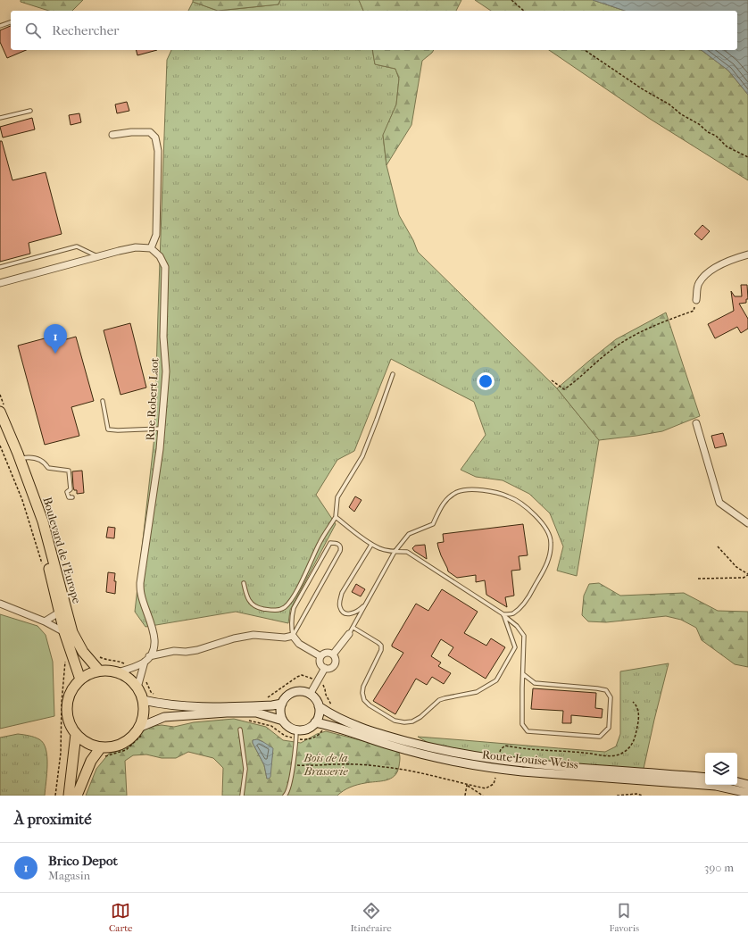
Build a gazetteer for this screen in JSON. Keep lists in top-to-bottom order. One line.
{"streets":{"main road":["Boulevard de l'Europe","Route Louise Weiss"],"street":["Rue Robert Laot"]},"parks":["Bois de la Brasserie"],"page":{"search":"Rechercher","pins":"1","heading":"À proximité","list":[{"mark":"1","name":"Brico Depot","note":"Magasin","value":"390 m"}],"nav":["Carte","Itinéraire","Favoris"]}}
